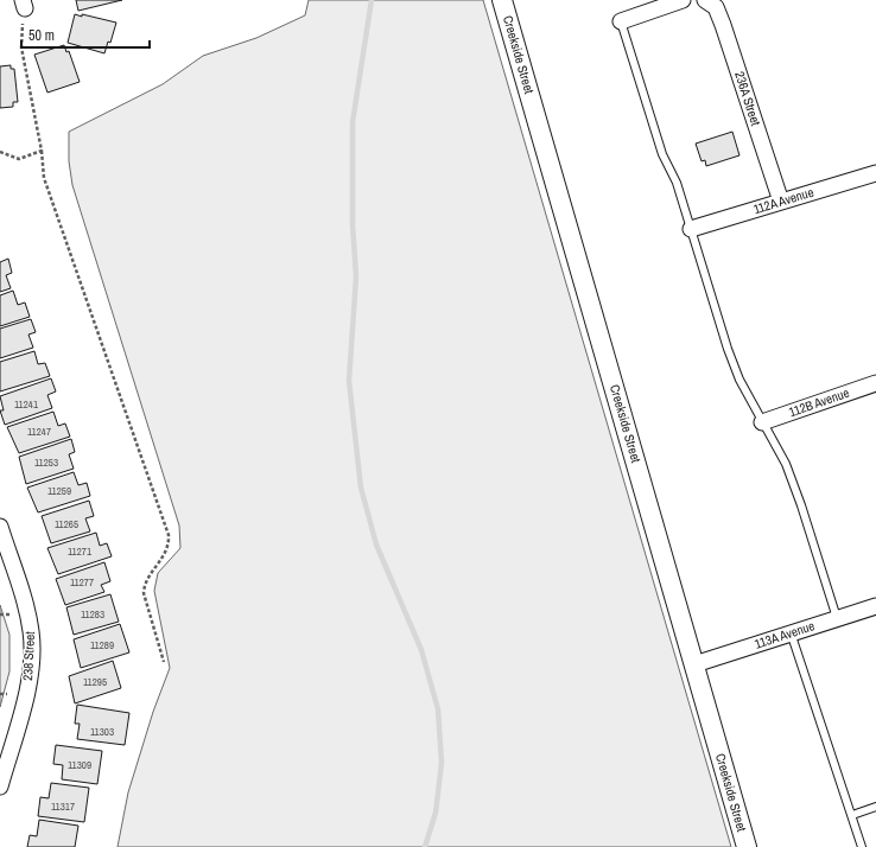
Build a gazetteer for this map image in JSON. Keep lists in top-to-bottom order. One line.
{"streets":{"street":["Creekside Street","236A Street","112A Avenue","112B Avenue","113A Avenue","238 Street"]},"crossings":[["Creekside Street","113A Avenue"],["236A Street","112A Avenue"]],"house_numbers":["11241","11247","11253","11259","11265","11271","11277","11283","11289","11295","11303","11309","11317"],"scale_bar":"50 m"}
